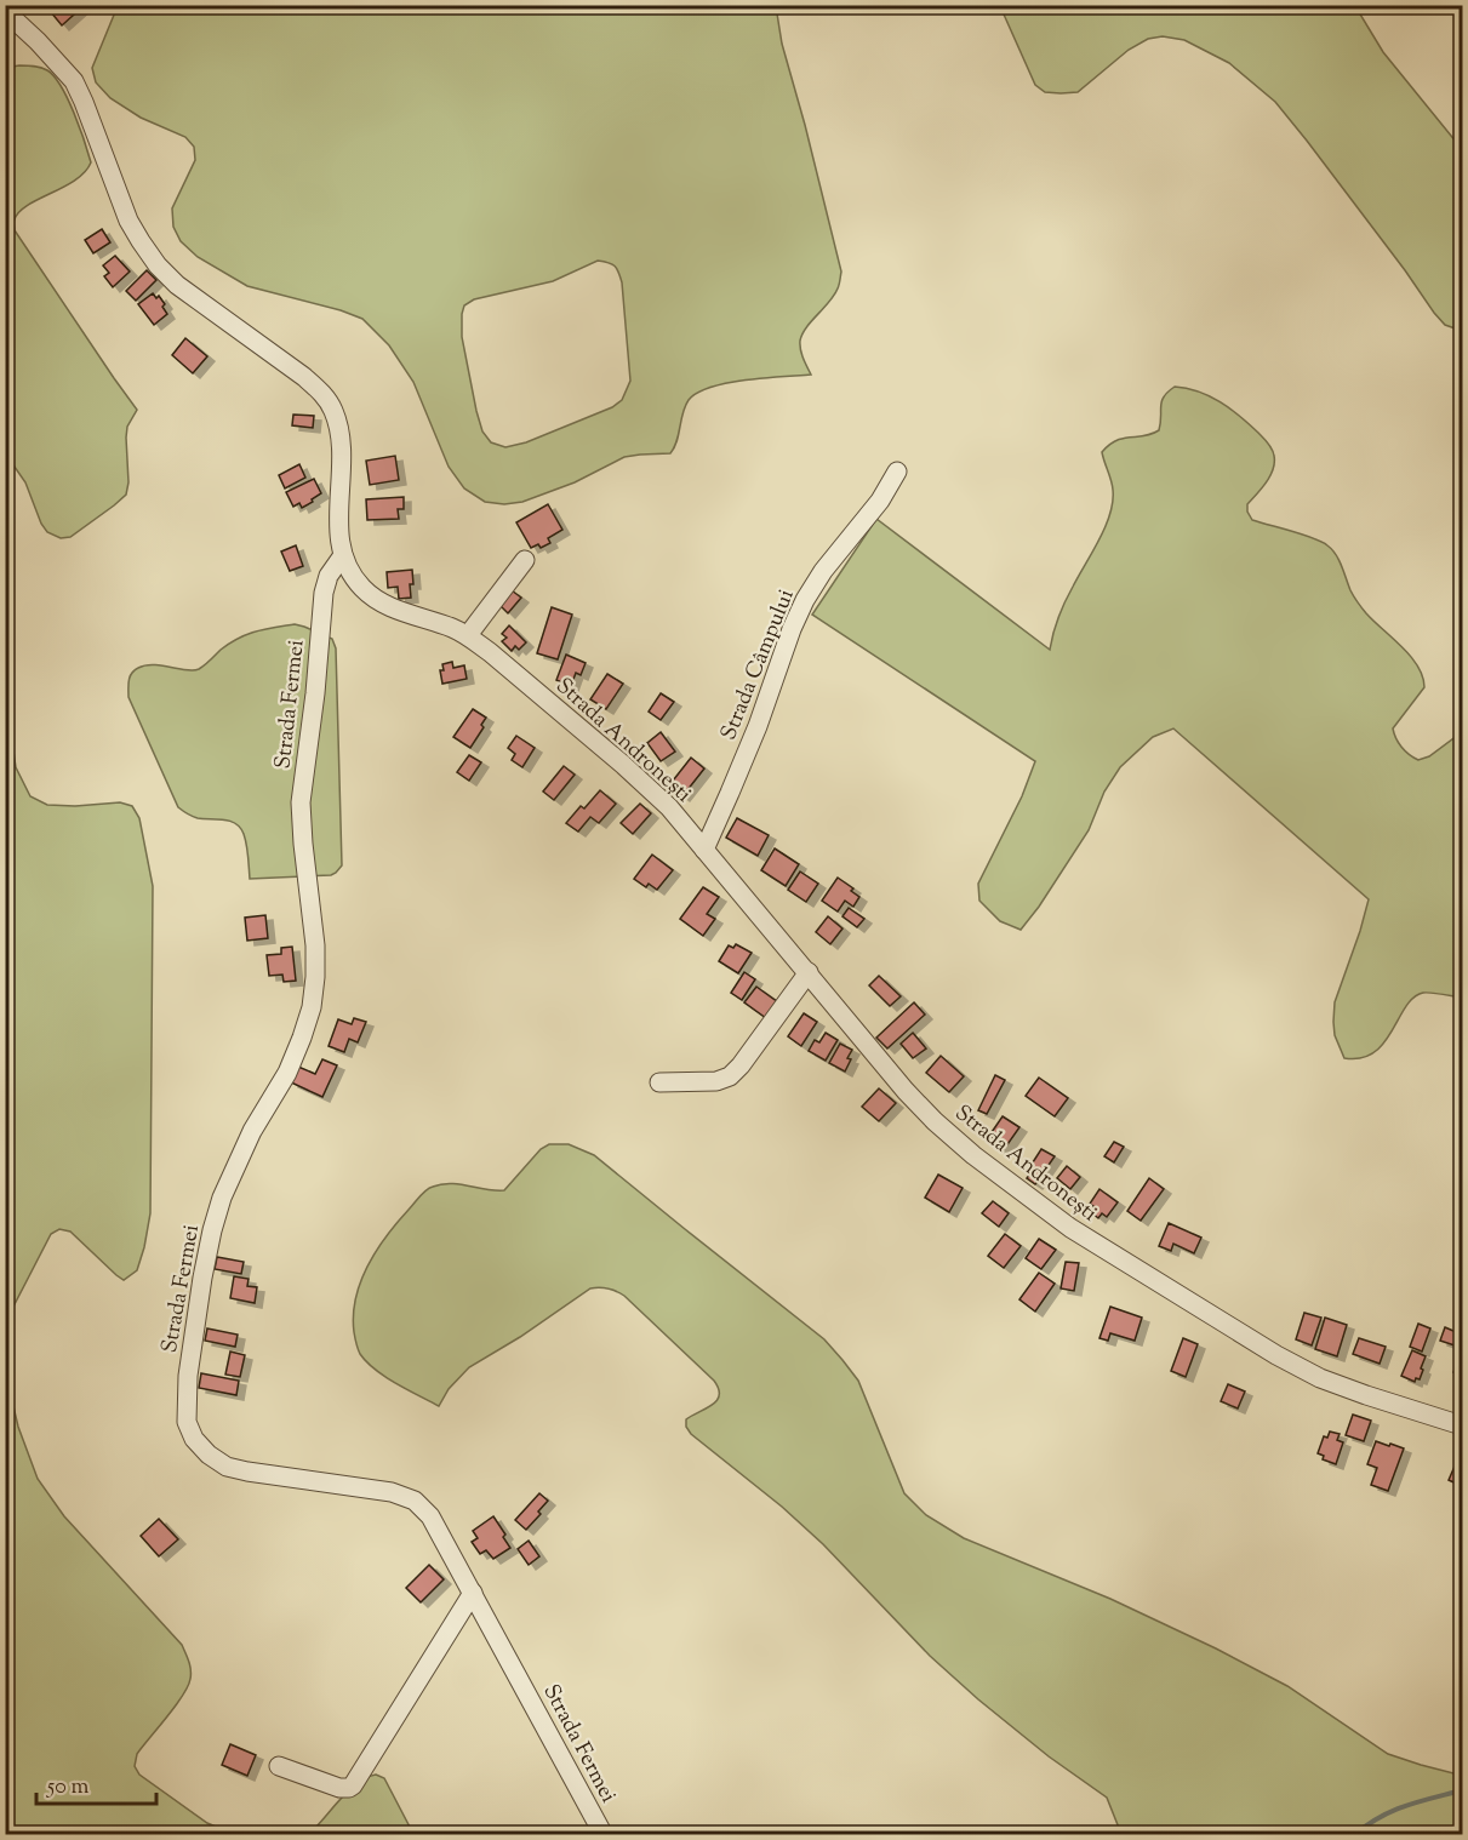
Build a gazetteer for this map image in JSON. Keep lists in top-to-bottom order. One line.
{"streets":{"street":["Strada Câmpului","Strada Fermei","Strada Andronești"]},"crossings":[["Strada Câmpului","Strada Andronești"],["Strada Fermei","Strada Andronești"]],"scale_bar":"50 m"}
